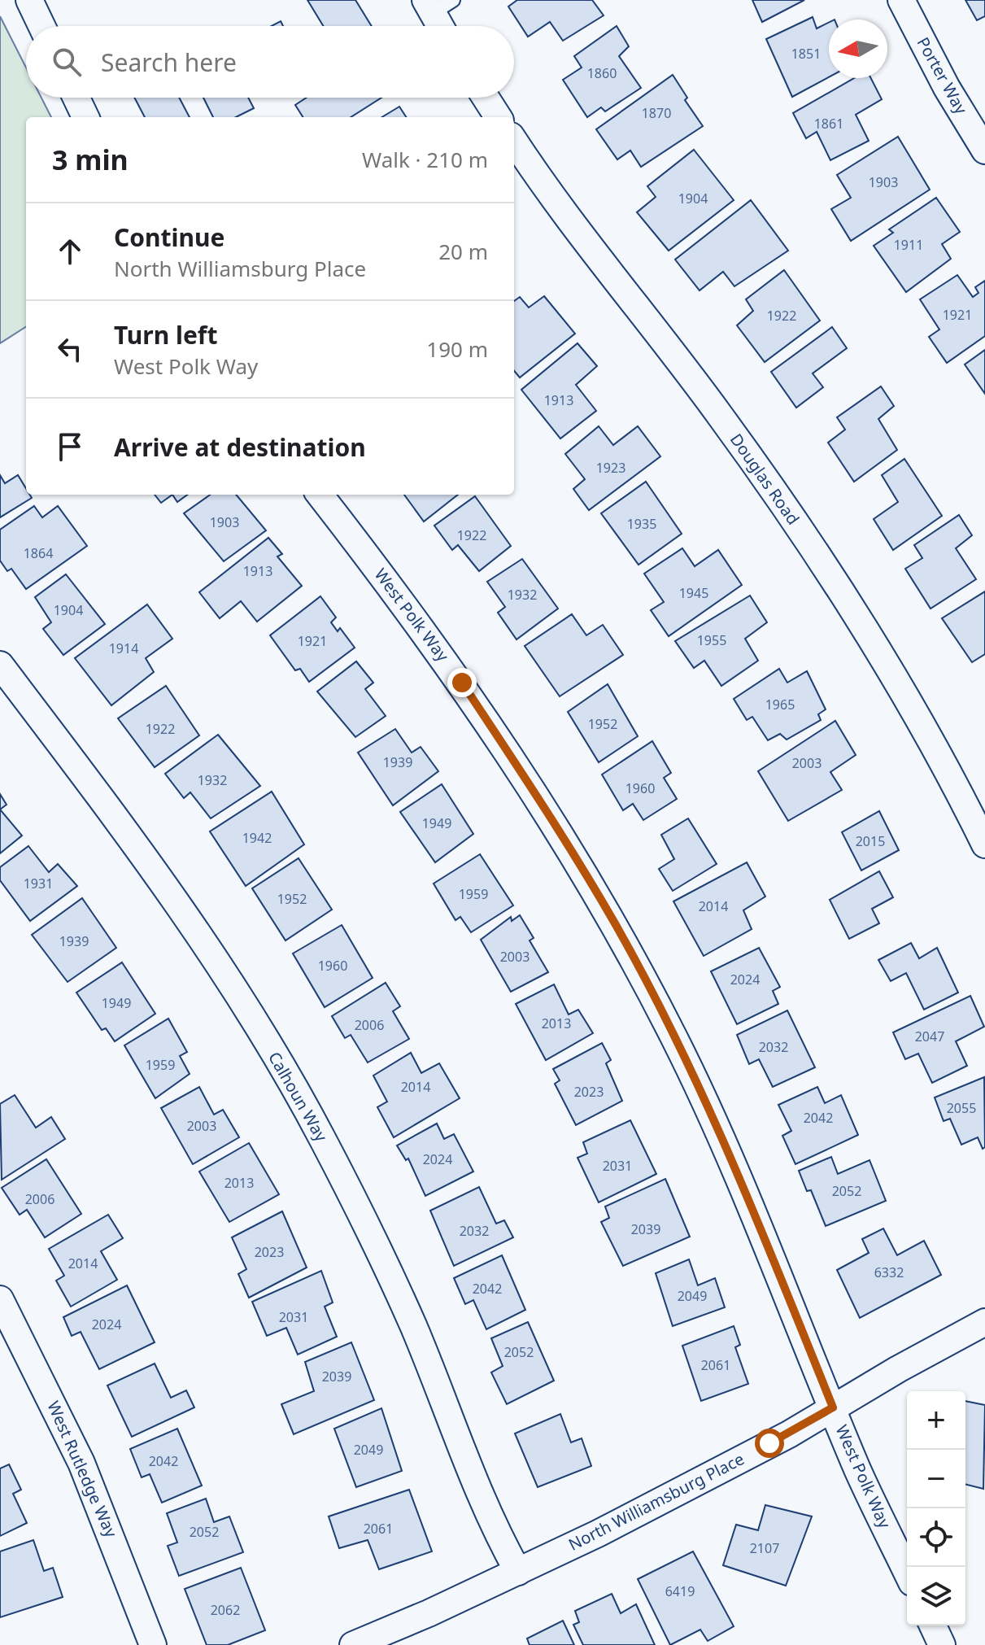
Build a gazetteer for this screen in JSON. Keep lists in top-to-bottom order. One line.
{"streets":{"street":["Porter Way","Douglas Road","West Polk Way","Calhoun Way","West Rutledge Way","North Williamsburg Place"]},"crossings":[["West Polk Way","North Williamsburg Place"],["Calhoun Way","North Williamsburg Place"]],"house_numbers":["1851","1860","1870","1861","1903","1904","1911","1921","1922","1913","1923","1903","1935","1922","1864","1913","1945","1932","1904","1955","1921","1914","1965","1952","1922","1939","2003","1932","1960","1949","1942","2015","1931","1959","1952","2014","1939","2003","1960","2024","1949","2013","2006","2047","2032","1959","2014","2023","2055","2042","2003","2024","2031","2013","2052","2006","2039","2032","2023","2014","6332","2042","2049","2031","2024","2052","2061","2039","2049","2042","2061","2052","2107","6419","2062"],"north":"left","page":{"search":"Search here","heading":["3 min","Walk · 210 m"],"list":[["Continue","North Williamsburg Place","20 m"],["Turn left","West Polk Way","190 m"],"Arrive at destination"],"map_buttons":["+","−"]}}
